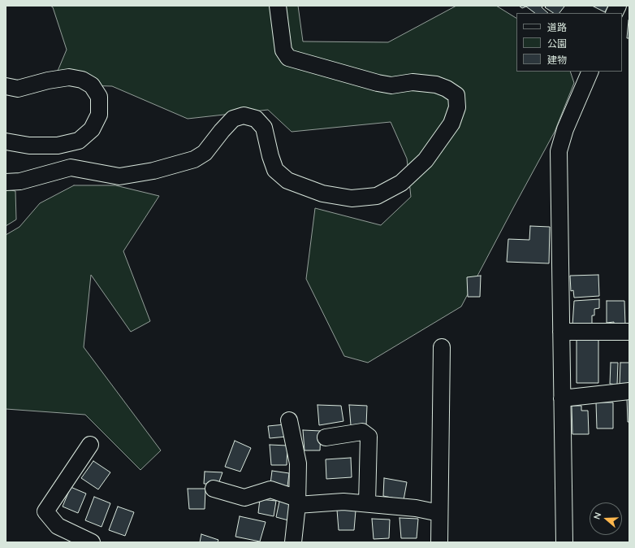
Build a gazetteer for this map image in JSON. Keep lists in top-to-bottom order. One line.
{"legend":["道路","公園","建物"],"north":"left"}
